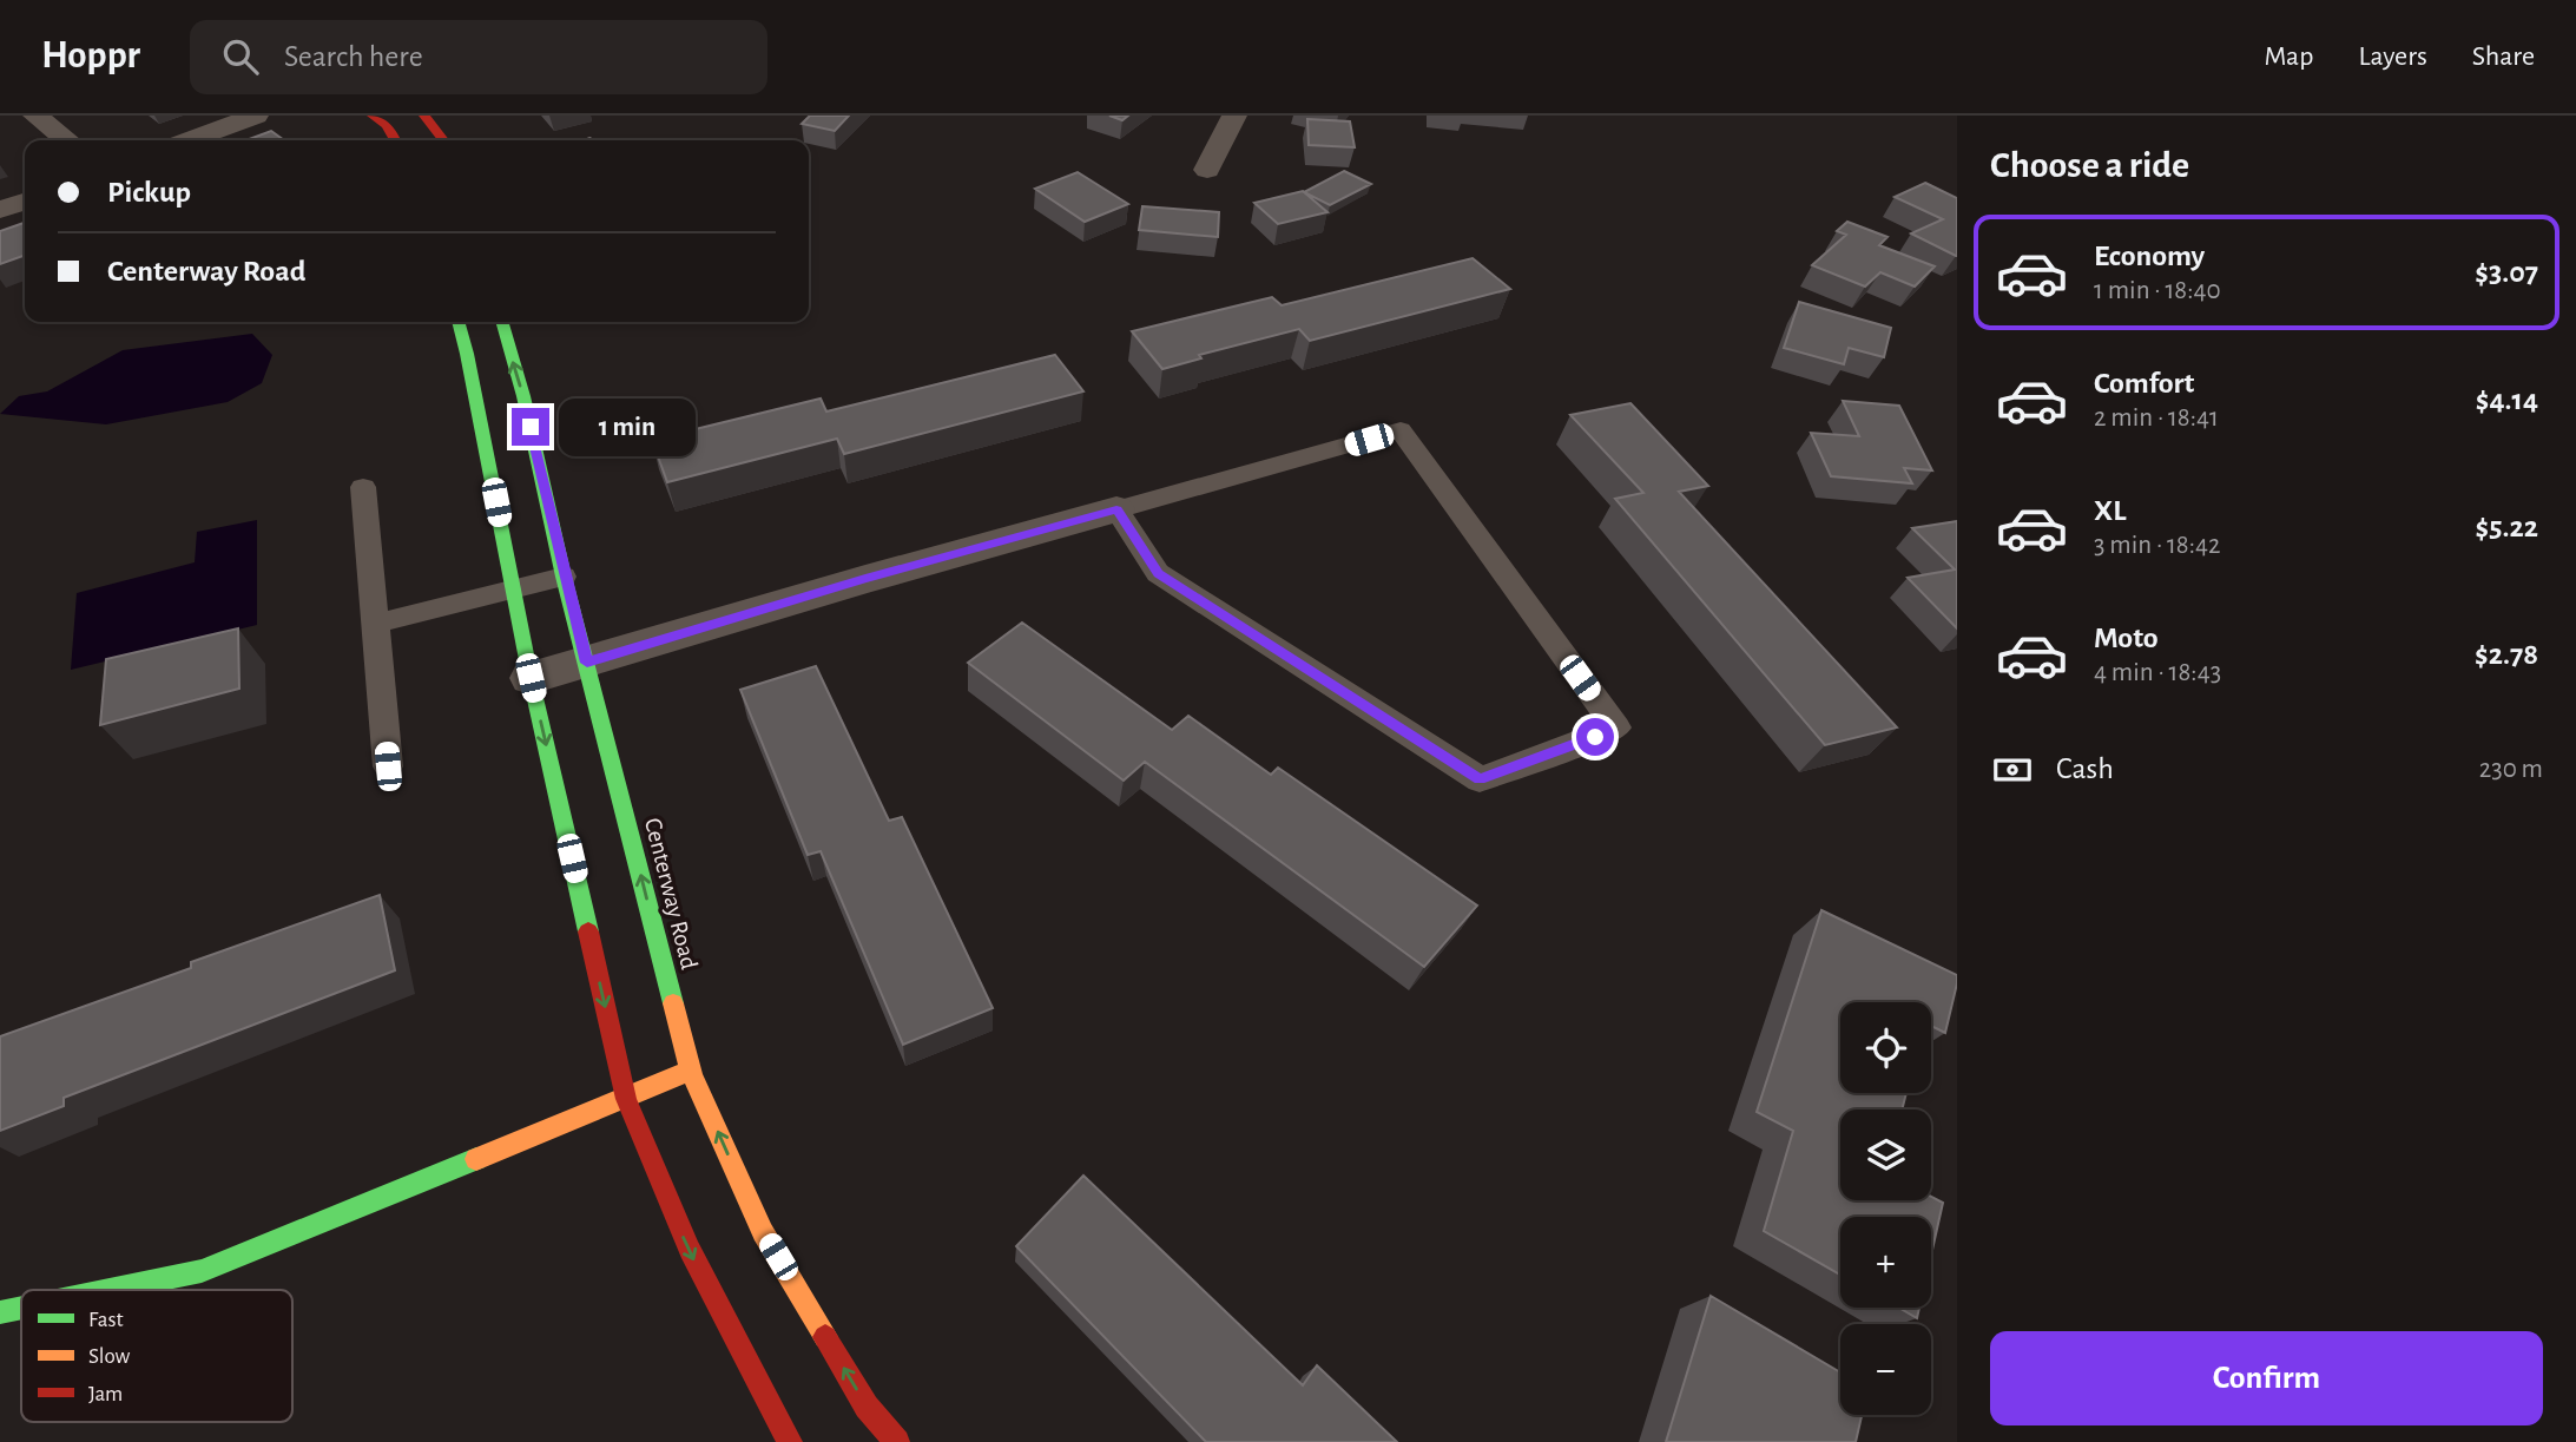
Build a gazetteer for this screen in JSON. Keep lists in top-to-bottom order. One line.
{"streets":{"street":["Centerway Road"]},"legend":["Fast","Slow","Jam"],"page":{"header":"Hoppr","search":"Search here","nav":["Map","Layers","Share"],"heading":"Choose a ride","banner":["Pickup","Centerway Road"],"list":[{"name":"Economy","note":"1 min · 18:40","value":"$3.07"},{"name":"Comfort","note":"2 min · 18:41","value":"$4.14"},{"name":"XL","note":"3 min · 18:42","value":"$5.22"},{"name":"Moto","note":"4 min · 18:43","value":"$2.78"}],"bubble":"1 min","pay":["Cash","230 m"],"map_buttons":["+","−"],"buttons":"Confirm"}}
